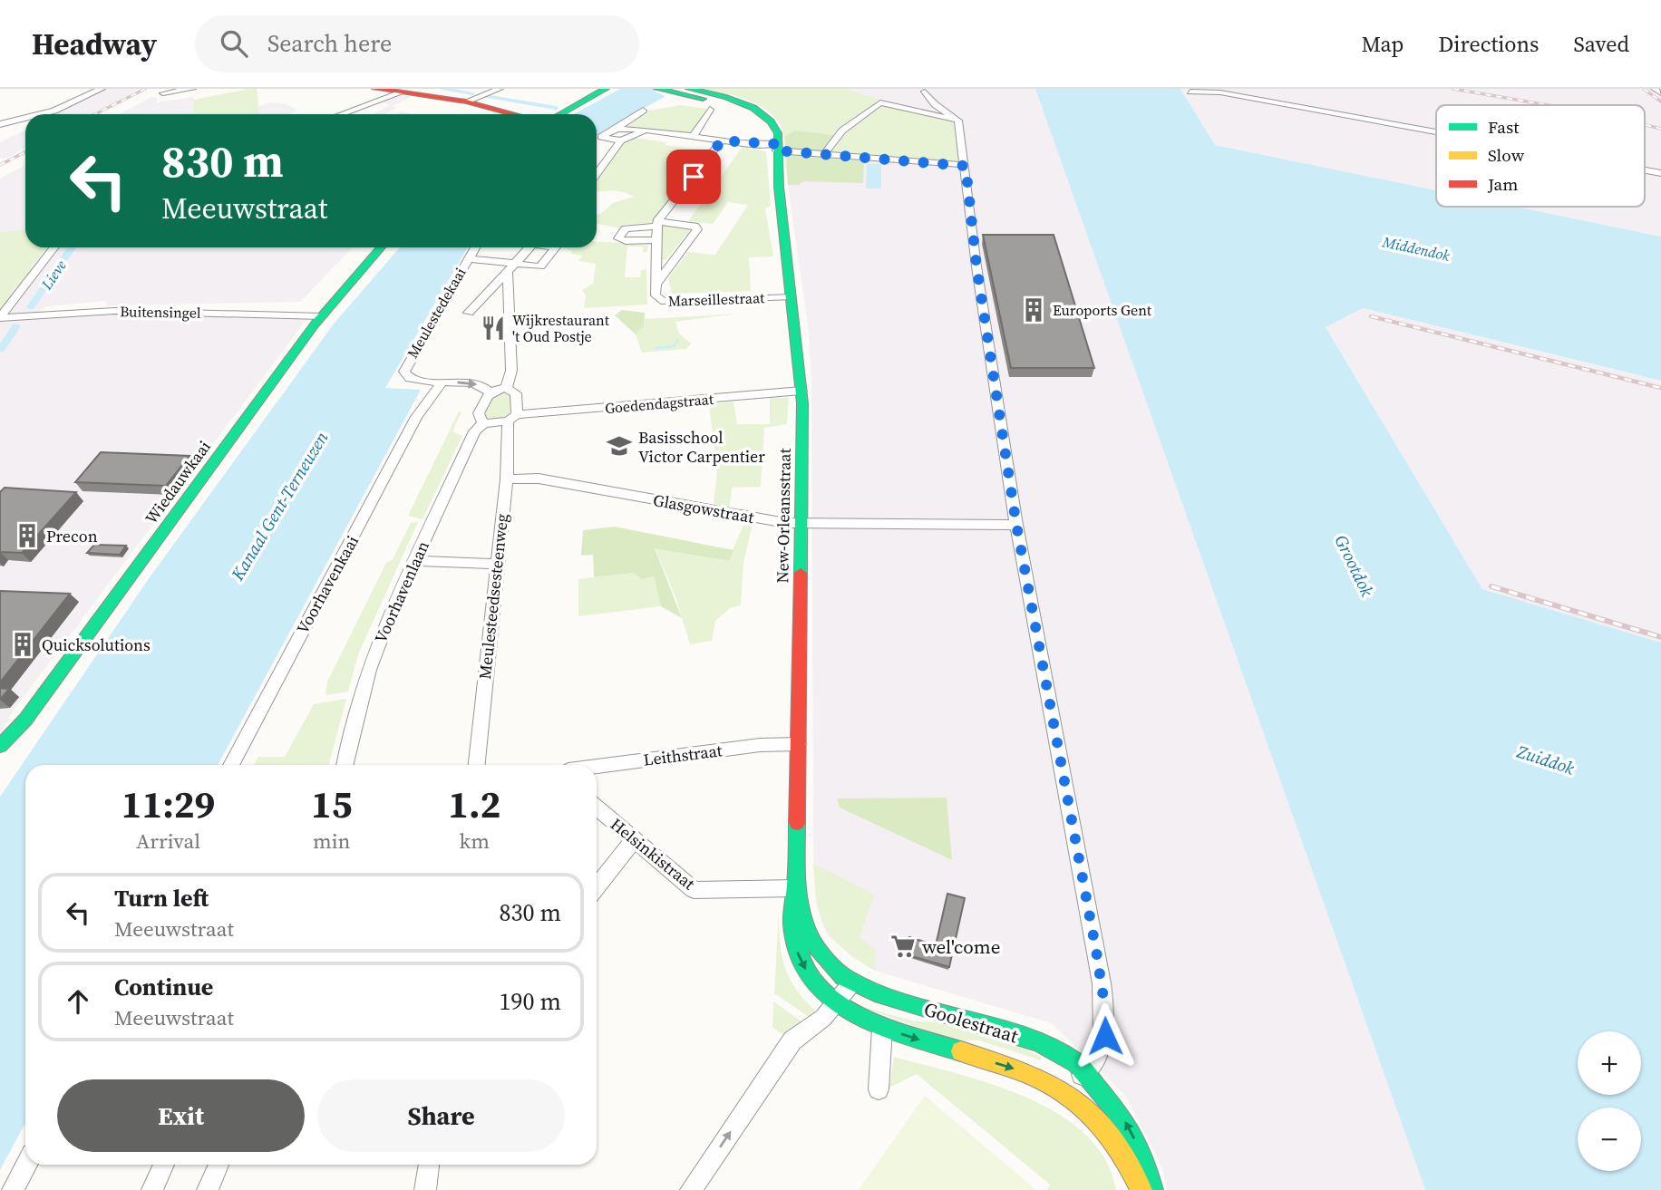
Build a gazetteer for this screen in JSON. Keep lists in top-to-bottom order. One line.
{"streets":{"main road":["Wiedauwkaai","New-Orleansstraat","Goolestraat"],"street":["Marseillestraat","Buitensingel","Meulestedekaai","Goedendagstraat","Glasgowstraat","Voorhavenkaai","Voorhavenlaan","Meulesteedsesteenweg","Leithstraat","Helsinkistraat"]},"crossings":[["Marseillestraat","New-Orleansstraat"],["Buitensingel","Wiedauwkaai"],["Meulestedekaai","Voorhavenkaai"],["Goedendagstraat","New-Orleansstraat"],["Goedendagstraat","Meulesteedsesteenweg"],["Glasgowstraat","New-Orleansstraat"],["Glasgowstraat","Meulesteedsesteenweg"],["New-Orleansstraat","Leithstraat"],["New-Orleansstraat","Helsinkistraat"],["New-Orleansstraat","Goolestraat"],["Helsinkistraat","Goolestraat"]],"water":["Middendok","Lieve","Kanaal Gent-Terneuzen","Grootdok","Zuiddok"],"places":{"building":["Euroports Gent","Precon","Quicksolutions"],"restaurant":["Wijkrestaurant 't Oud Postje"],"school or university":["Basisschool Victor Carpentier"],"supermarket":["wel'come"]},"legend":["Fast","Slow","Jam"],"page":{"header":"Headway","search":"Search here","nav":["Map","Directions","Saved"],"turn":["830 m","Meeuwstraat"],"eta":["11:29","Arrival","15","min","1.2","km"],"list":[{"name":"Turn left","note":"Meeuwstraat","value":"830 m"},{"name":"Continue","note":"Meeuwstraat","value":"190 m"}],"map_buttons":["+","−"],"buttons":["Exit","Share"]}}
